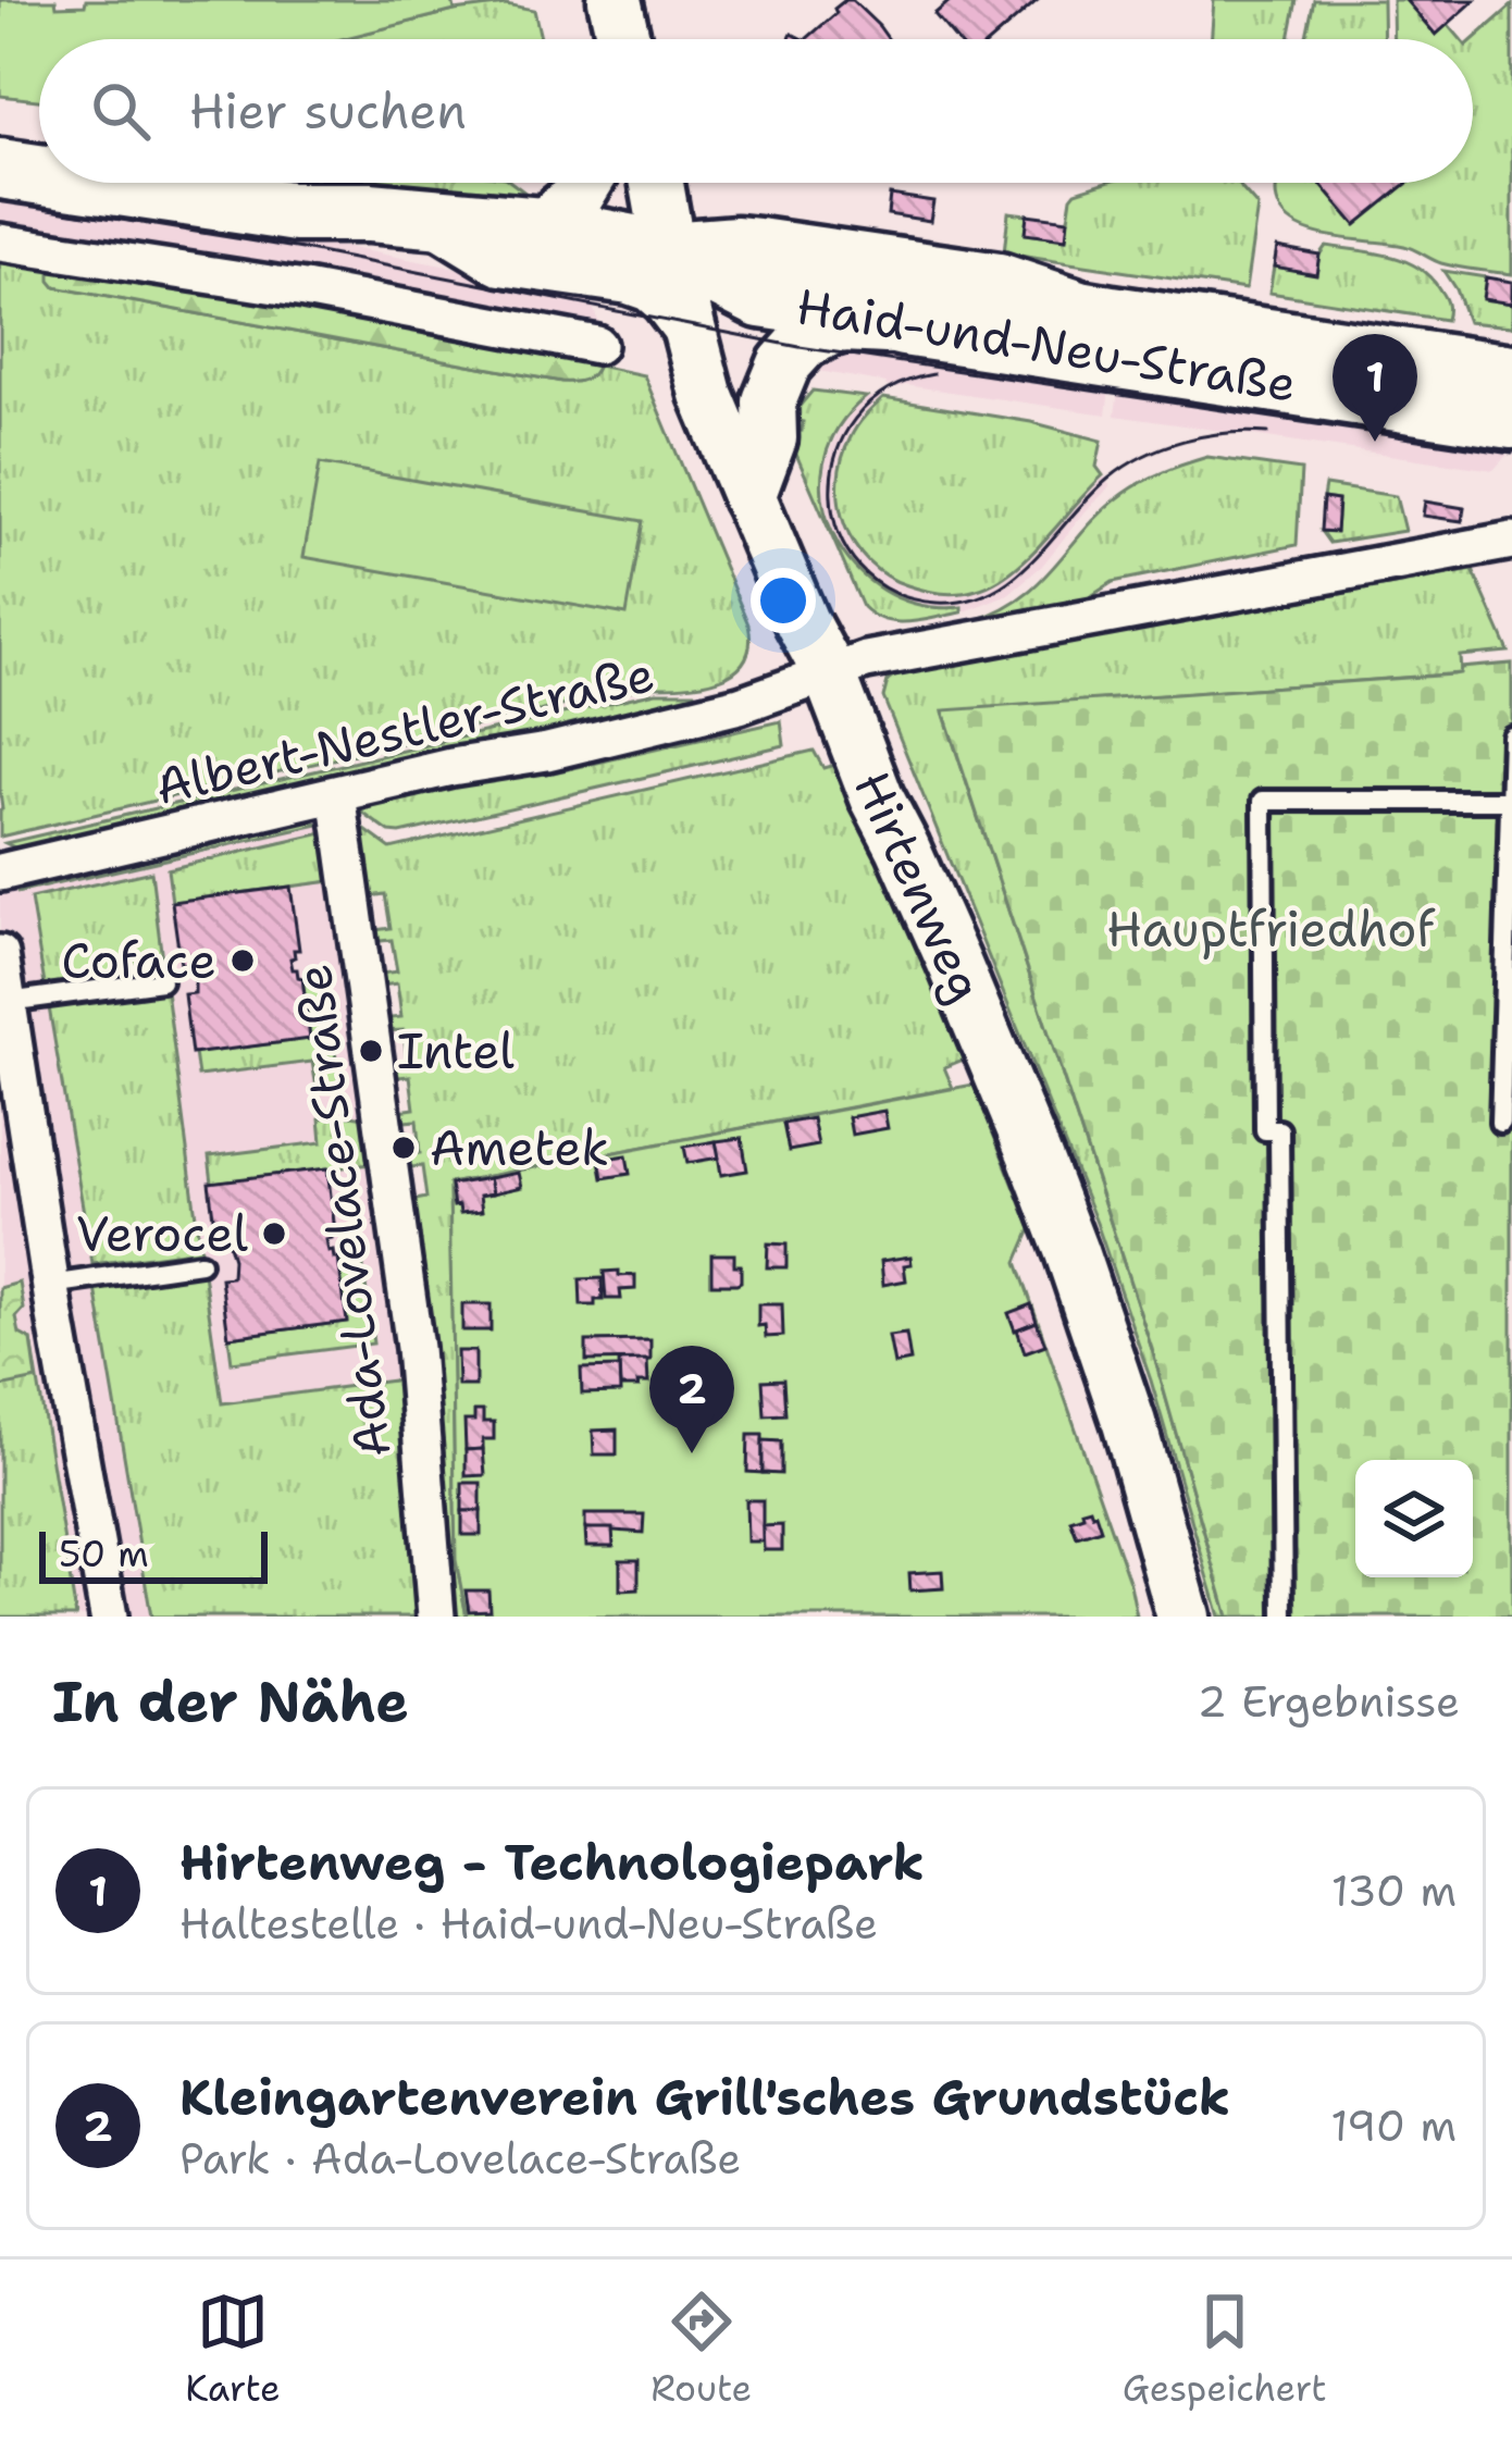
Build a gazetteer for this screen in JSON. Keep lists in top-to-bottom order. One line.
{"streets":{"main road":["Haid-und-Neu-Straße"],"street":["Albert-Nestler-Straße","Hirtenweg","Ada-Lovelace-Straße"]},"crossings":[["Haid-und-Neu-Straße","Hirtenweg"],["Albert-Nestler-Straße","Hirtenweg"],["Albert-Nestler-Straße","Ada-Lovelace-Straße"]],"parks":["Hauptfriedhof"],"places":["Coface","Intel","Ametek","Verocel"],"scale_bar":"50 m","page":{"search":"Hier suchen","pins":["1","2"],"scale":"50 m","heading":["In der Nähe","2 Ergebnisse"],"list":[{"mark":"1","name":"Hirtenweg - Technologiepark","note":"Haltestelle · Haid-und-Neu-Straße","value":"130 m"},{"mark":"2","name":"Kleingartenverein Grill'sches Grundstück","note":"Park · Ada-Lovelace-Straße","value":"190 m"}],"nav":["Karte","Route","Gespeichert"]}}
